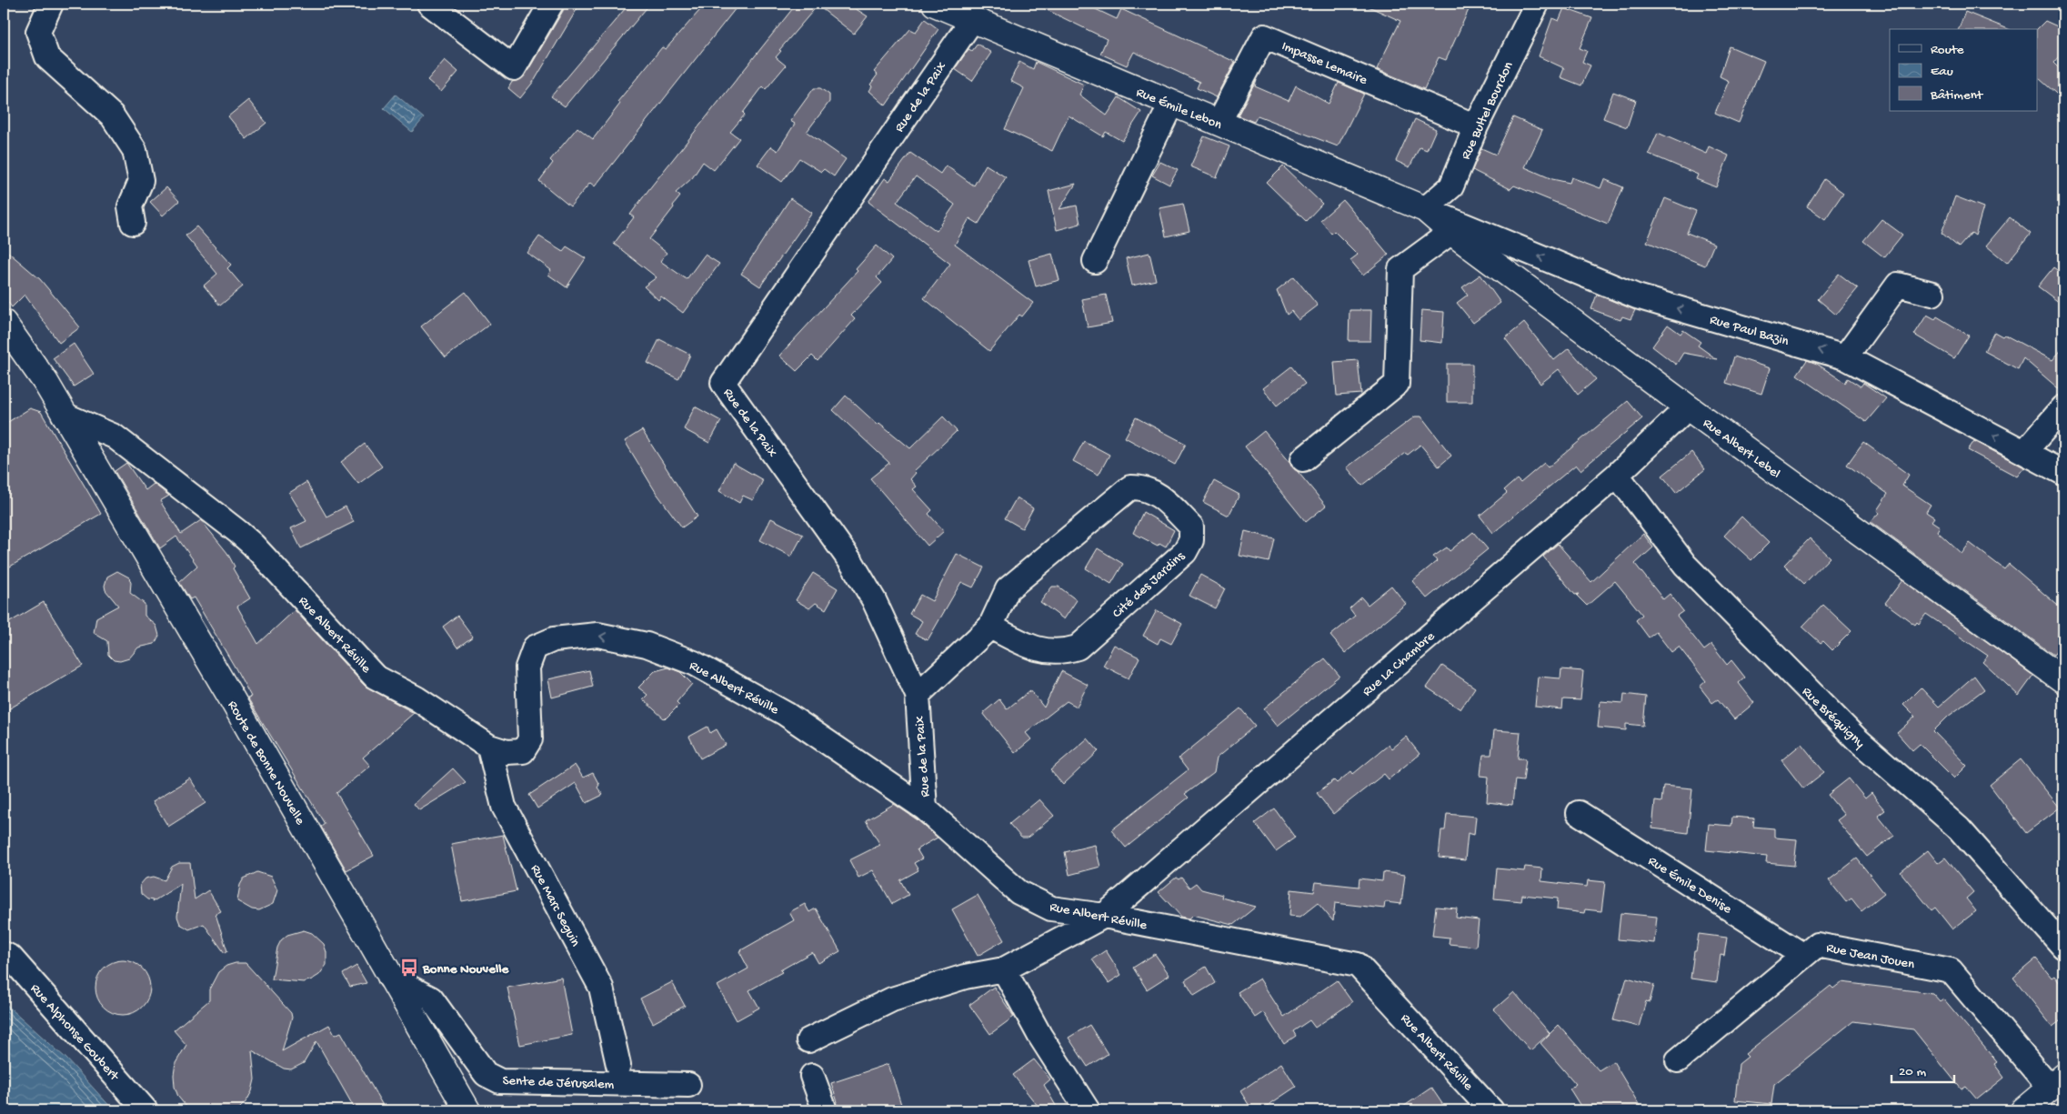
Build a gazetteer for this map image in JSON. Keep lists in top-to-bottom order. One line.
{"streets":{"street":["Impasse Lemaire","Rue de la Paix","Rue Émile Lebon","Rue Bultel Bourdon","Rue Paul Bazin","Rue Albert Lebel","Cité des Jardins","Rue Albert Réville","Rue La Chambre","Rue Bréquigny","Route de Bonne Nouvelle","Rue Émile Denise","Rue Marc Seguin","Rue Jean Jouen","Rue Alphonse Goubert","Sente de Jérusalem"]},"crossings":[["Impasse Lemaire","Rue Émile Lebon"],["Impasse Lemaire","Rue Bultel Bourdon"],["Rue de la Paix","Rue Émile Lebon"],["Rue de la Paix","Cité des Jardins"],["Rue de la Paix","Rue Albert Réville"],["Rue Émile Lebon","Rue Bultel Bourdon"],["Rue Émile Lebon","Rue Paul Bazin"],["Rue Émile Lebon","Rue Albert Lebel"],["Rue Bultel Bourdon","Rue Paul Bazin"],["Rue Bultel Bourdon","Rue Albert Lebel"],["Rue Paul Bazin","Rue Albert Lebel"],["Rue Albert Lebel","Rue La Chambre"],["Rue Albert Réville","Rue La Chambre"],["Rue Albert Réville","Route de Bonne Nouvelle"],["Rue Albert Réville","Rue Marc Seguin"],["Rue La Chambre","Rue Bréquigny"],["Route de Bonne Nouvelle","Sente de Jérusalem"],["Rue Émile Denise","Rue Jean Jouen"]],"one_way":["Rue Paul Bazin"],"places":{"bus stop":["Bonne Nouvelle"]},"legend":["Route","Eau","Bâtiment"],"scale_bar":"20 m"}
